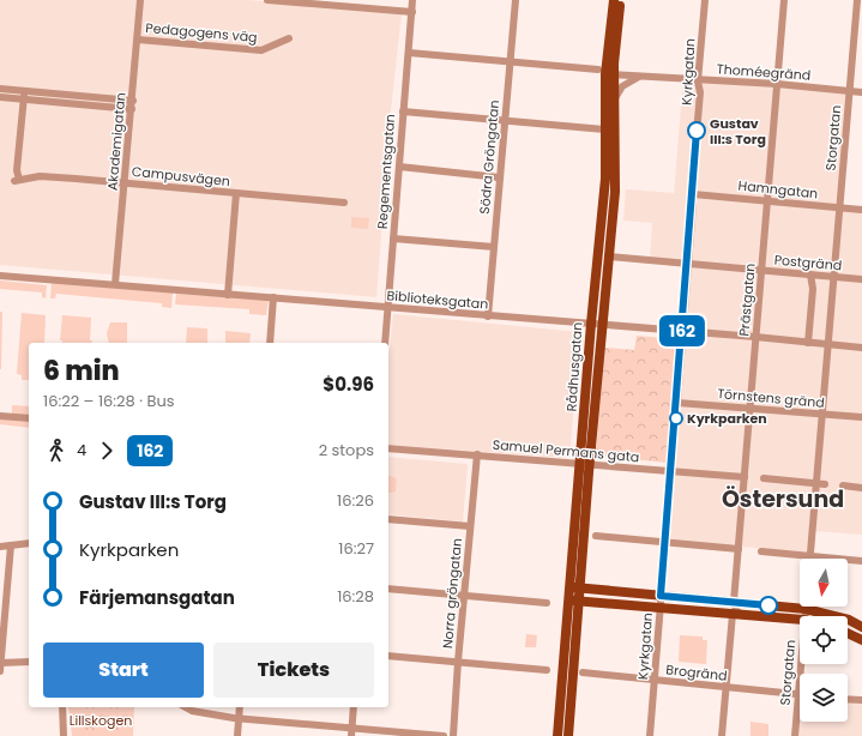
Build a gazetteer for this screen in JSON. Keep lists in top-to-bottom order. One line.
{"streets":{"main road":["Rådhusgatan"],"street":["Pedagogens väg","Kyrkgatan","Thoméegränd","Storgatan","Akademigatan","Södra Gröngatan","Regementsgatan","Campusvägen","Hamngatan","Postgränd","Biblioteksgatan","Prästgatan","Törnstens gränd","Samuel Permans gata","Norra gröngatan","Brogränd"]},"crossings":[["Pedagogens väg","Akademigatan"],["Kyrkgatan","Thoméegränd"],["Kyrkgatan","Hamngatan"],["Kyrkgatan","Postgränd"],["Kyrkgatan","Biblioteksgatan"],["Kyrkgatan","Törnstens gränd"],["Kyrkgatan","Samuel Permans gata"],["Kyrkgatan","Brogränd"],["Thoméegränd","Storgatan"],["Thoméegränd","Södra Gröngatan"],["Thoméegränd","Regementsgatan"],["Thoméegränd","Prästgatan"],["Thoméegränd","Rådhusgatan"],["Storgatan","Hamngatan"],["Storgatan","Postgränd"],["Storgatan","Törnstens gränd"],["Storgatan","Brogränd"],["Akademigatan","Campusvägen"],["Akademigatan","Biblioteksgatan"],["Södra Gröngatan","Biblioteksgatan"],["Regementsgatan","Biblioteksgatan"],["Hamngatan","Prästgatan"],["Postgränd","Prästgatan"],["Postgränd","Rådhusgatan"],["Biblioteksgatan","Prästgatan"],["Biblioteksgatan","Rådhusgatan"],["Prästgatan","Törnstens gränd"],["Prästgatan","Samuel Permans gata"],["Rådhusgatan","Samuel Permans gata"],["Samuel Permans gata","Norra gröngatan"]],"districts":["Östersund"],"parks":["Lillskogen"],"places":["Gustav III:s Torg","Kyrkparken"],"lines":["bus line 162"],"north":"bottom","page":{"on_map":"162","heading":["6 min","16:22 – 16:28 · Bus","$0.96"],"legs":["4","162","2 stops"],"list":[{"name":"Gustav III:s Torg","value":"16:26"},{"name":"Kyrkparken","value":"16:27"},{"name":"Färjemansgatan","value":"16:28"}],"buttons":["Start","Tickets"]}}
